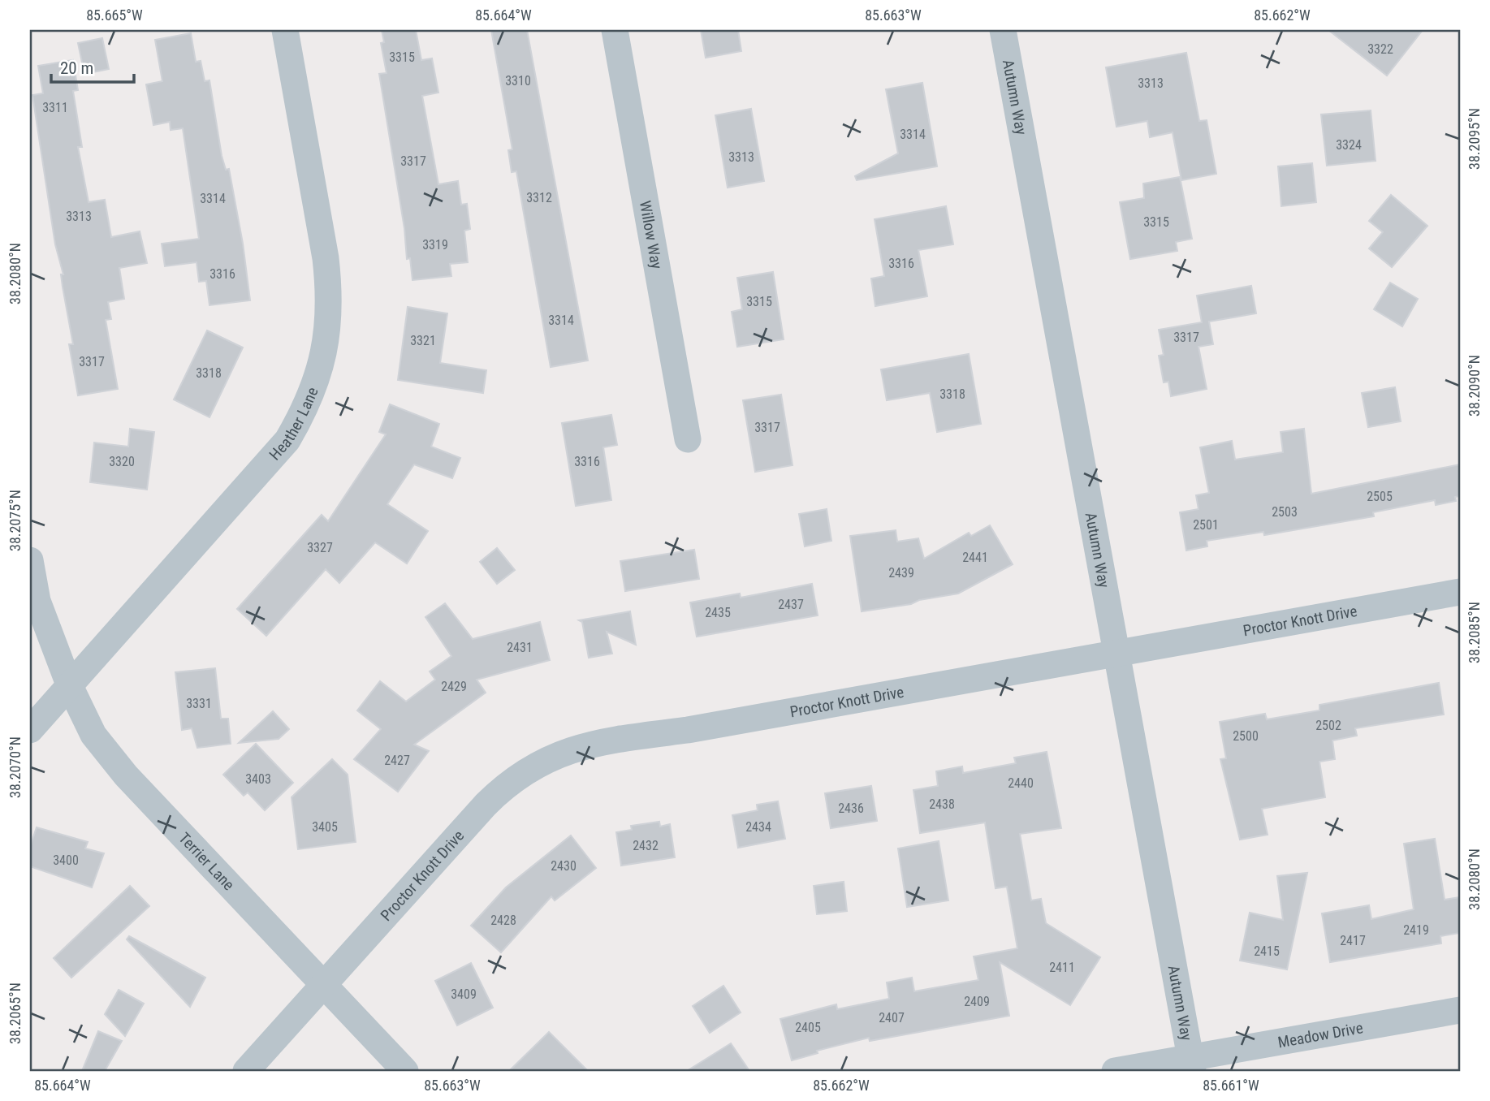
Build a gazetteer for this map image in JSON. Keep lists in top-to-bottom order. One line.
{"streets":{"street":["Autumn Way","Willow Way","Heather Lane","Proctor Knott Drive","Terrier Lane","Meadow Drive"]},"crossings":[["Autumn Way","Proctor Knott Drive"],["Autumn Way","Meadow Drive"],["Heather Lane","Terrier Lane"],["Proctor Knott Drive","Terrier Lane"]],"house_numbers":["3322","3315","3310","3313","3311","3314","3324","3313","3317","3312","3314","3313","3315","3319","3316","3316","3315","3314","3317","3321","3317","3318","3318","3317","3320","3316","2505","2503","2501","3327","2441","2439","2437","2435","2431","2429","3331","2502","2500","2427","3403","2440","2438","2436","3405","2434","2432","3400","2430","2428","2419","2417","2415","2411","3409","2409","2407","2405"],"scale_bar":"20 m","coordinates":["85.665°W","85.664°W","85.663°W","85.662°W","38.2095°N","38.2080°N","38.2090°N","38.2075°N","38.2085°N","38.2070°N","38.2065°N","85.661°W"]}
